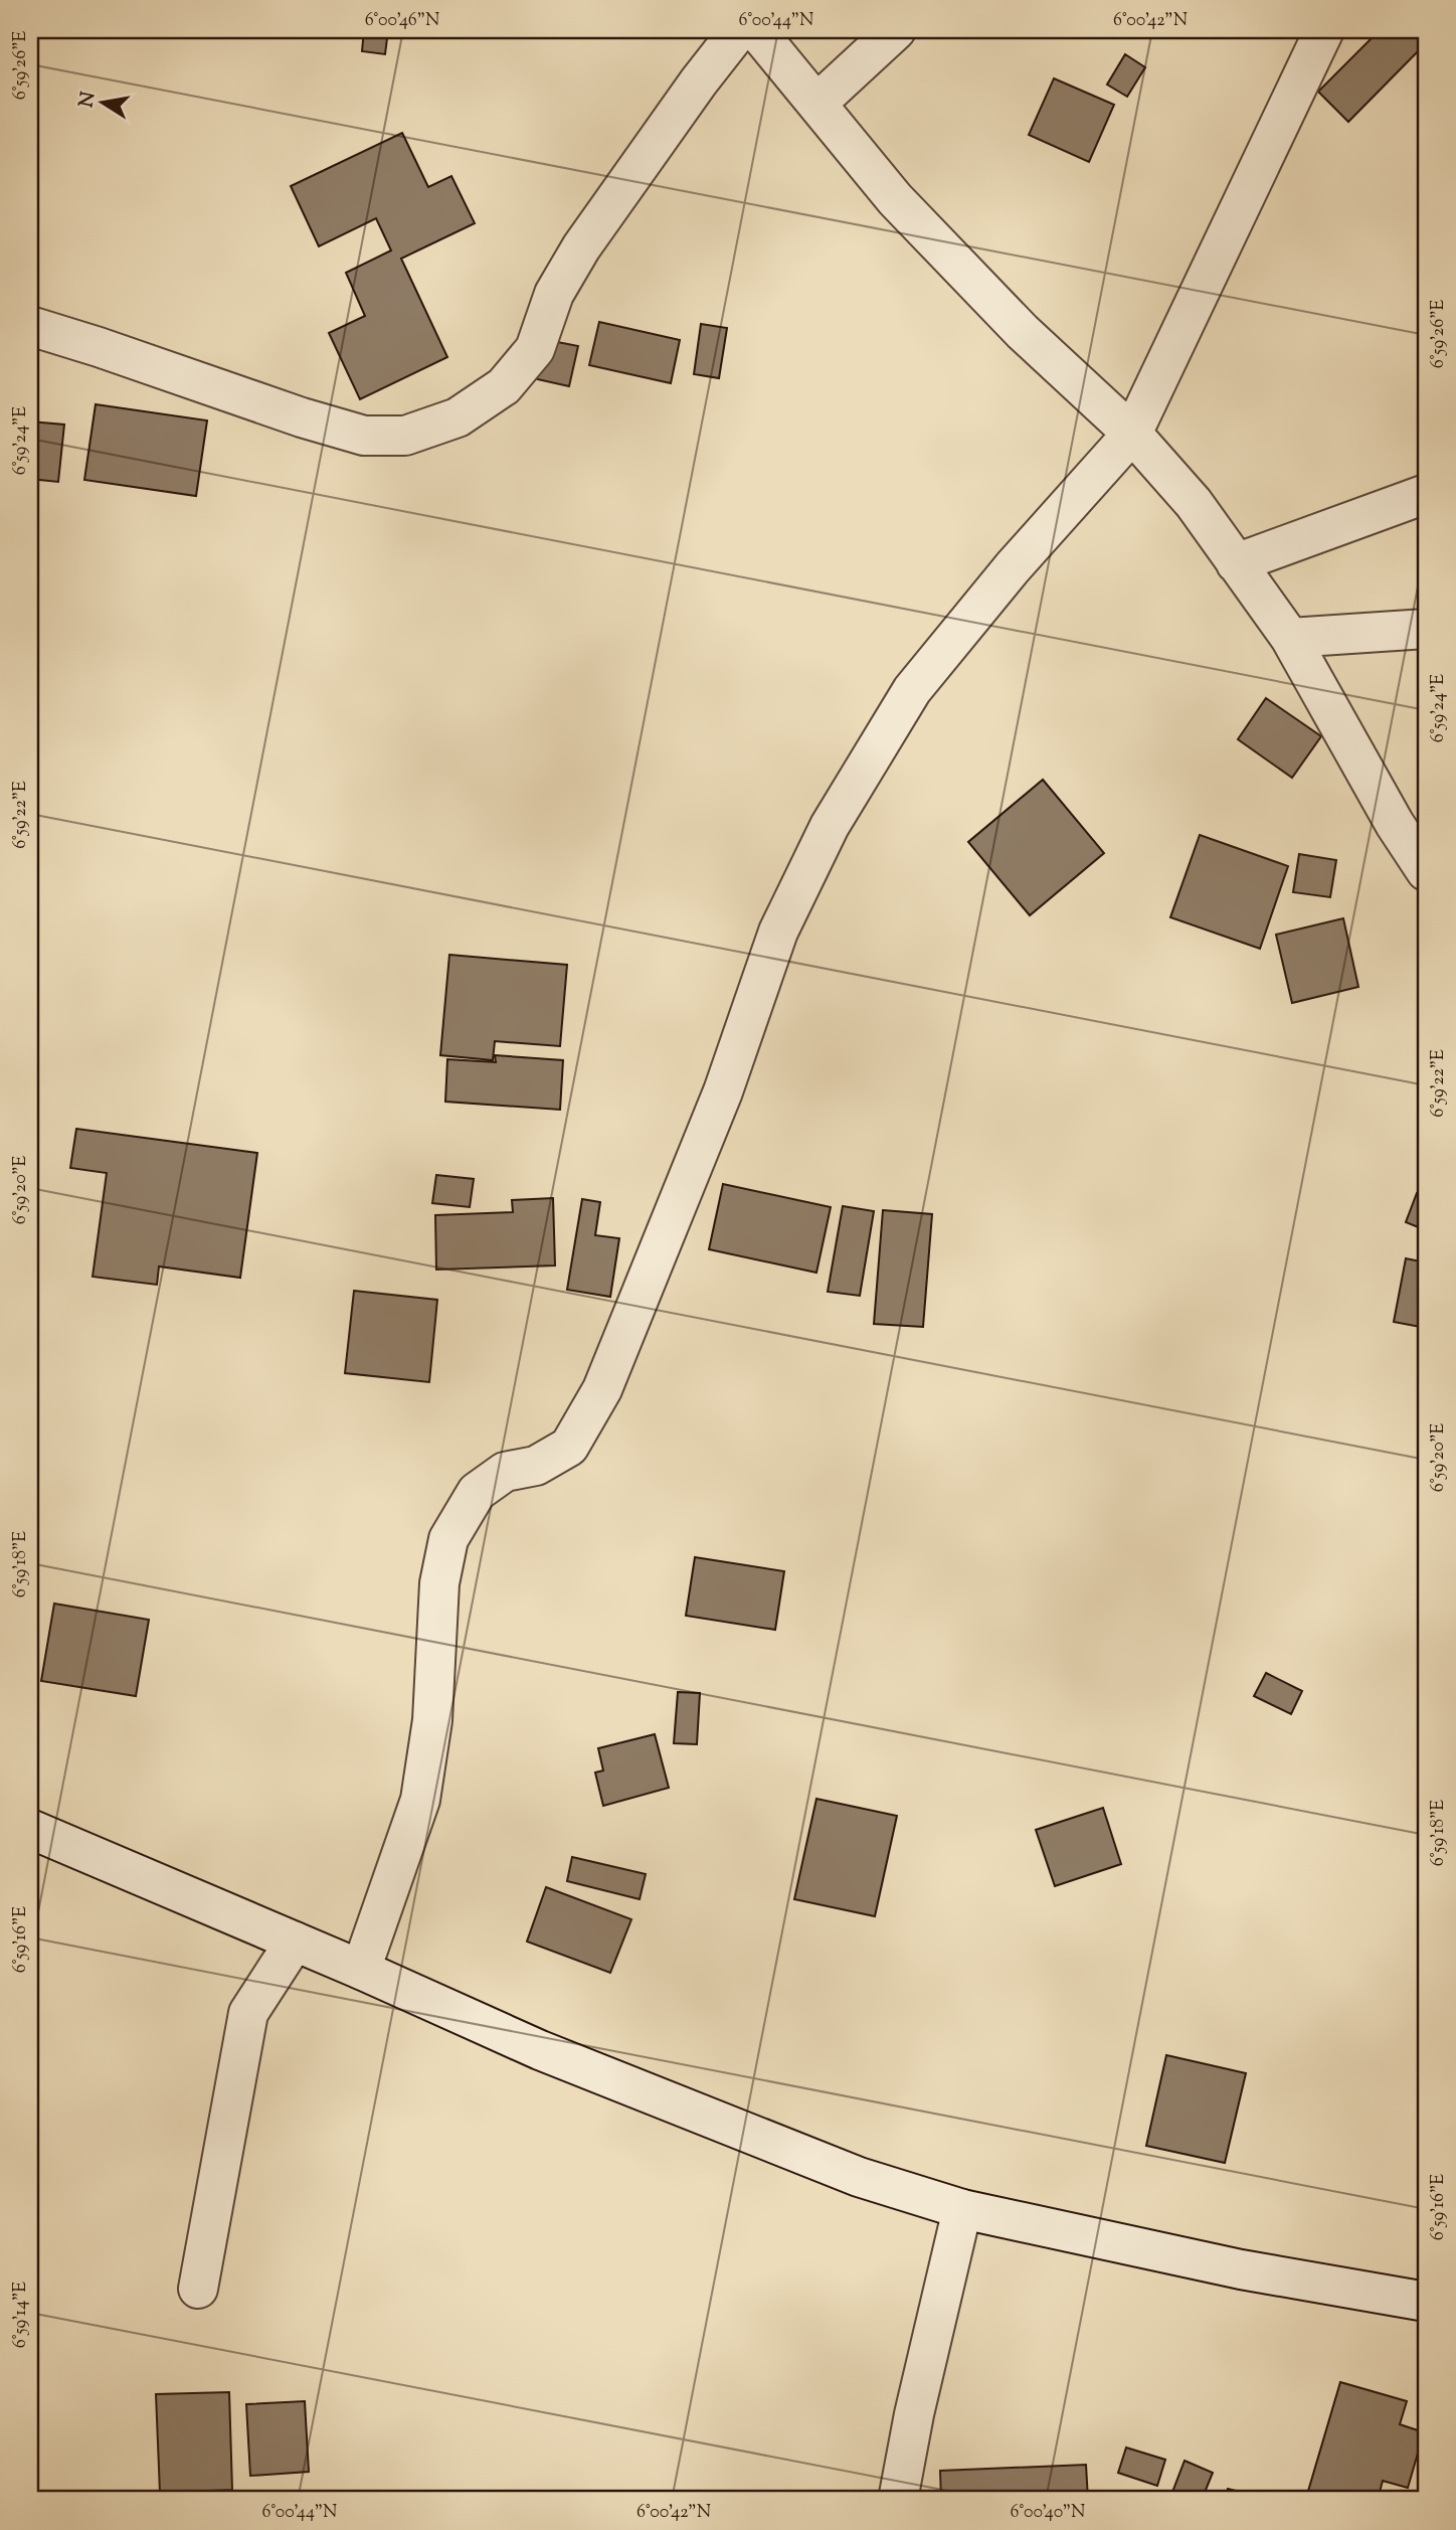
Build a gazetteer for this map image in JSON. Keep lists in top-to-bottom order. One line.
{"north":"left","coordinates":["6°00'46\"N","6°00'44\"N","6°00'42\"N","6°59'26\"E","6°59'24\"E","6°59'22\"E","6°59'20\"E","6°59'18\"E","6°59'16\"E","6°59'14\"E","6°00'40\"N"]}
